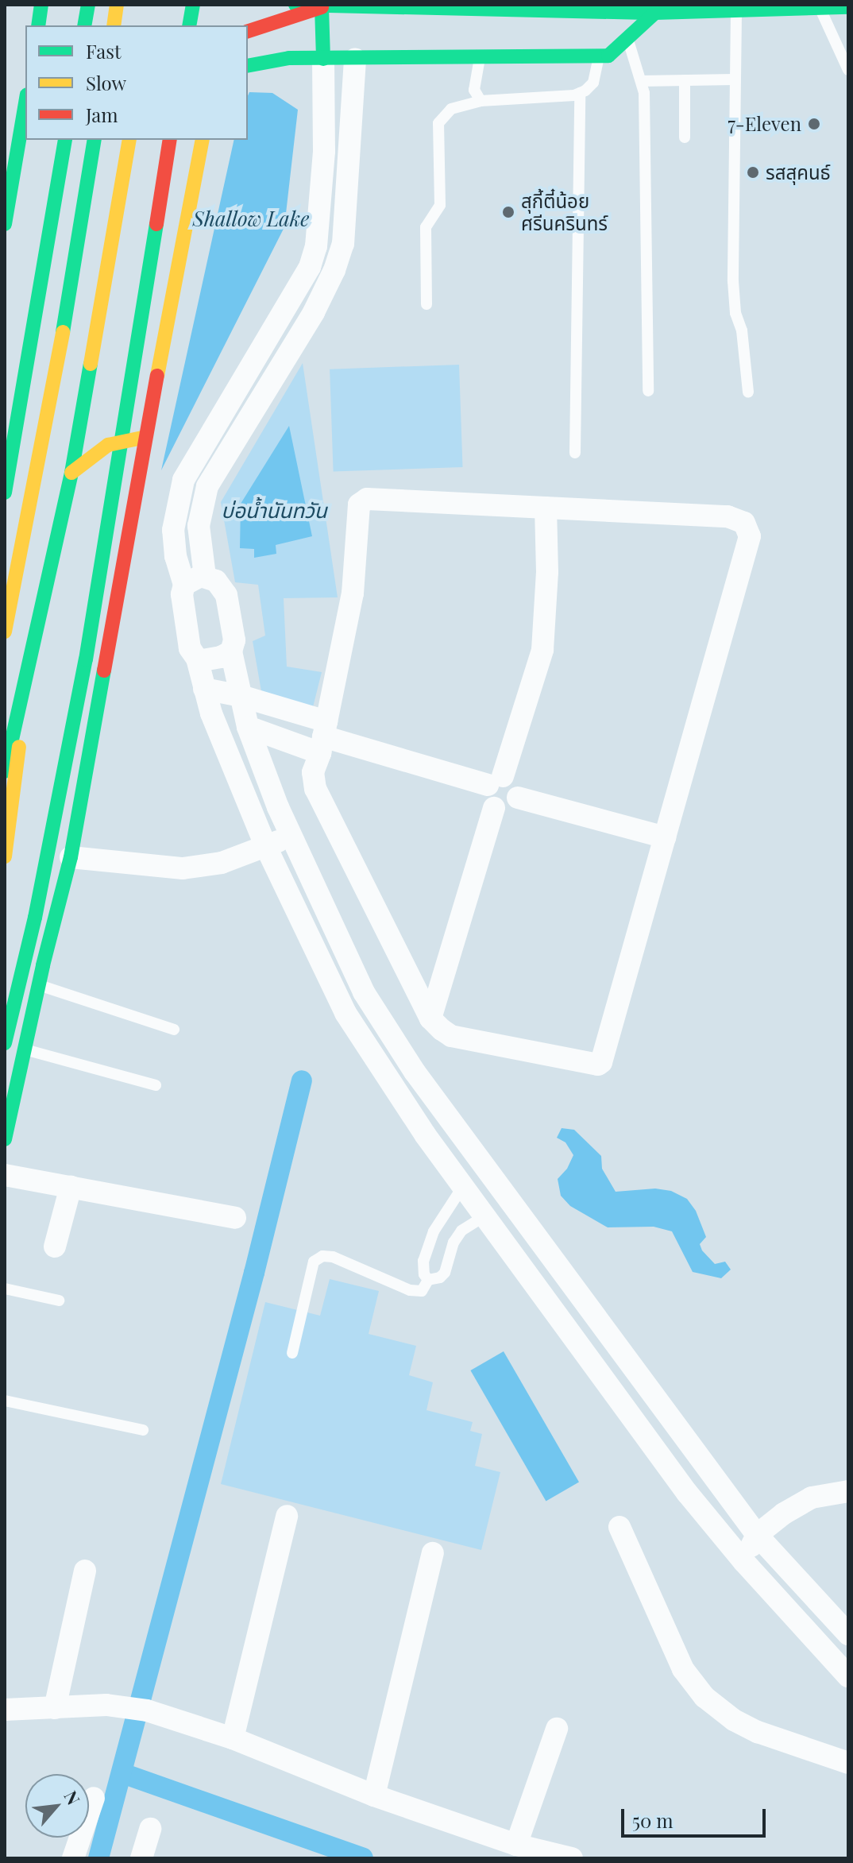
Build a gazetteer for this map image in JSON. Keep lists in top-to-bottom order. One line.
{"water":["Shallow Lake","บ่อน้ำนันทวัน"],"places":["7-Eleven","รสสุคนธ์","สุกี้ตี๋น้อย ศรีนครินทร์"],"legend":["Fast","Slow","Jam"],"scale_bar":"50 m","north":"top right"}
